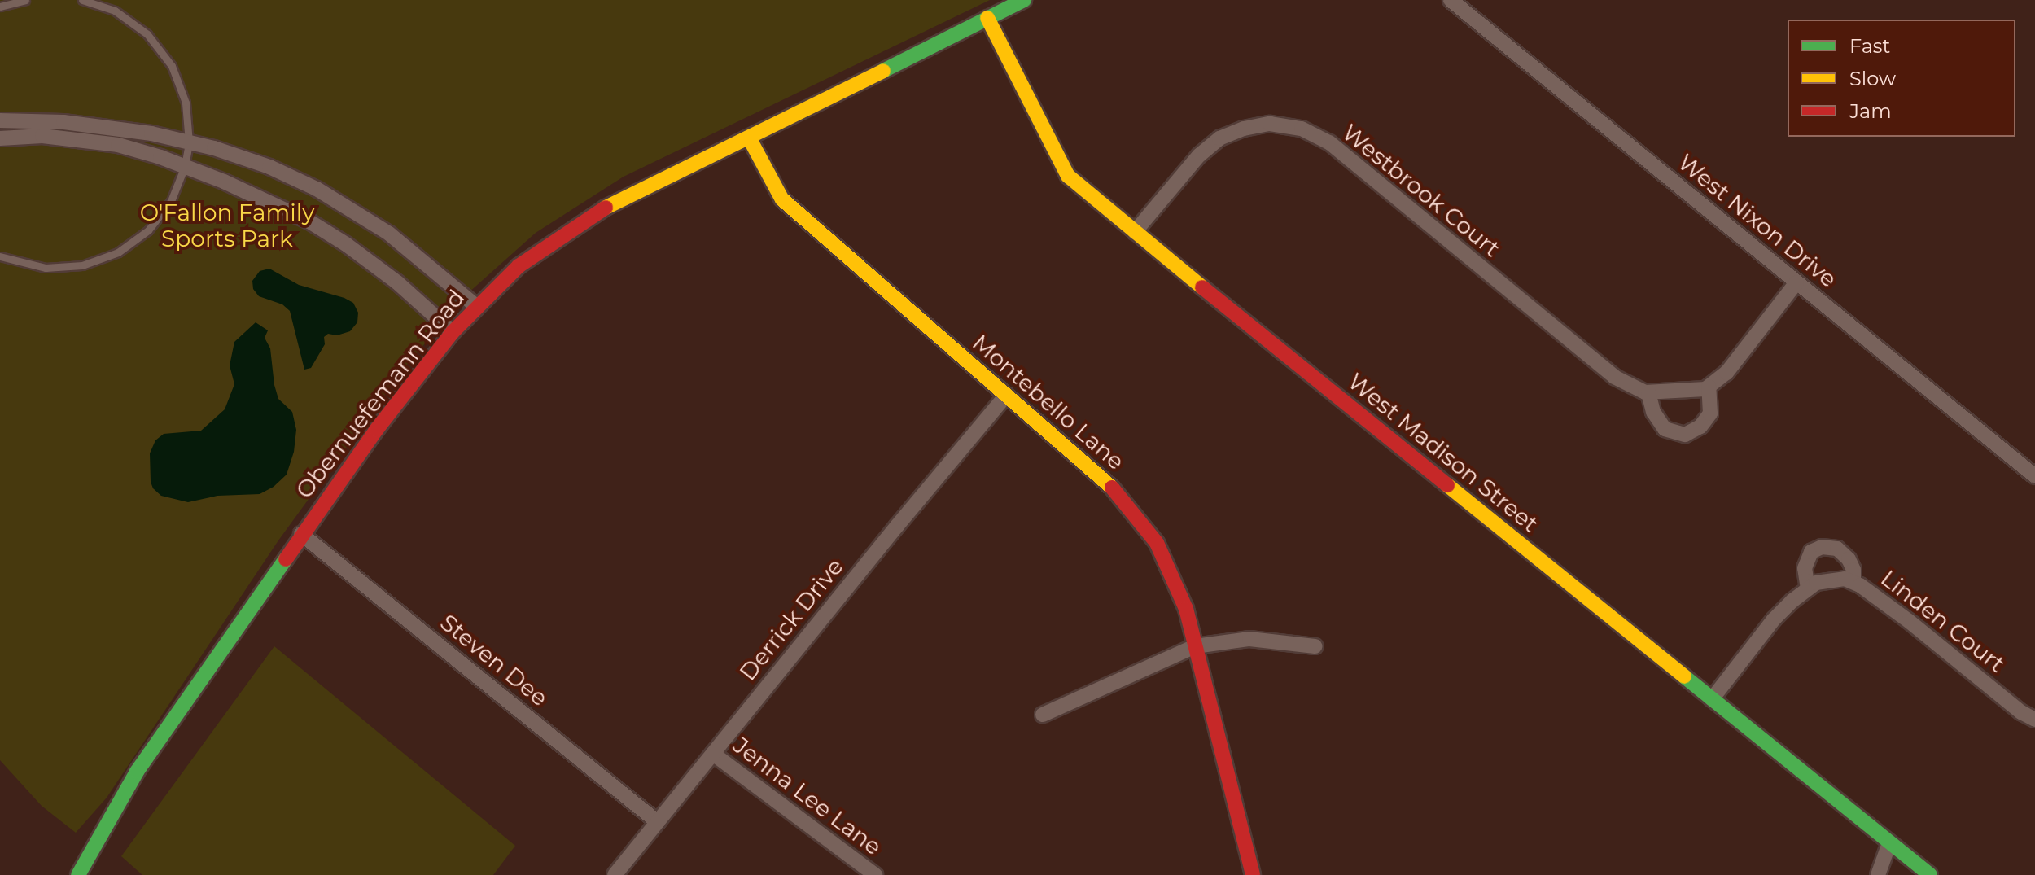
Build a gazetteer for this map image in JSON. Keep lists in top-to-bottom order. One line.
{"streets":{"street":["Westbrook Court","West Nixon Drive","Obernuefemann Road","Montebello Lane","West Madison Street","Derrick Drive","Linden Court","Steven Dee","Jenna Lee Lane"]},"crossings":[["Westbrook Court","West Madison Street"],["Obernuefemann Road","Montebello Lane"],["Obernuefemann Road","West Madison Street"],["Obernuefemann Road","Steven Dee"],["Montebello Lane","Derrick Drive"],["West Madison Street","Linden Court"],["Derrick Drive","Steven Dee"],["Derrick Drive","Jenna Lee Lane"]],"parks":["O'Fallon Family Sports Park"],"legend":["Fast","Slow","Jam"]}
